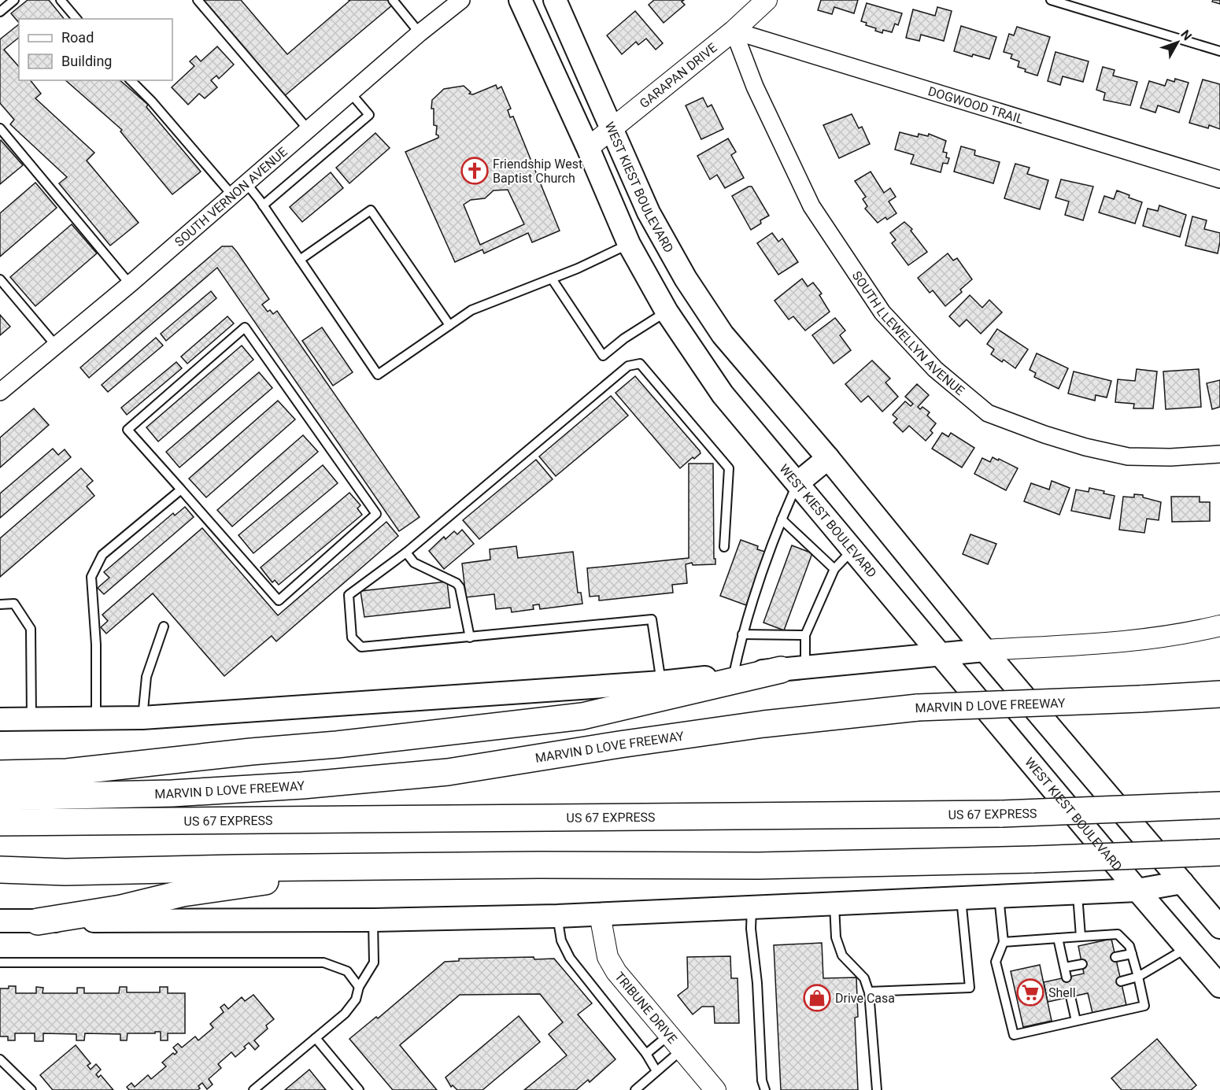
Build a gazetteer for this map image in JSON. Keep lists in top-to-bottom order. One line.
{"streets":{"highway":["MARVIN D LOVE FREEWAY","US 67 EXPRESS"],"main road":["WEST KIEST BOULEVARD"],"street":["GARAPAN DRIVE","DOGWOOD TRAIL","SOUTH VERNON AVENUE","SOUTH LLEWELLYN AVENUE","TRIBUNE DRIVE"]},"crossings":[["GARAPAN DRIVE","DOGWOOD TRAIL"],["GARAPAN DRIVE","WEST KIEST BOULEVARD"],["GARAPAN DRIVE","SOUTH LLEWELLYN AVENUE"],["DOGWOOD TRAIL","SOUTH LLEWELLYN AVENUE"]],"places":{"church":["Friendship West Baptist Church"],"supermarket":["Shell"],"shop":["Drive Casa"]},"legend":["Road","Building"],"north":"top right"}
